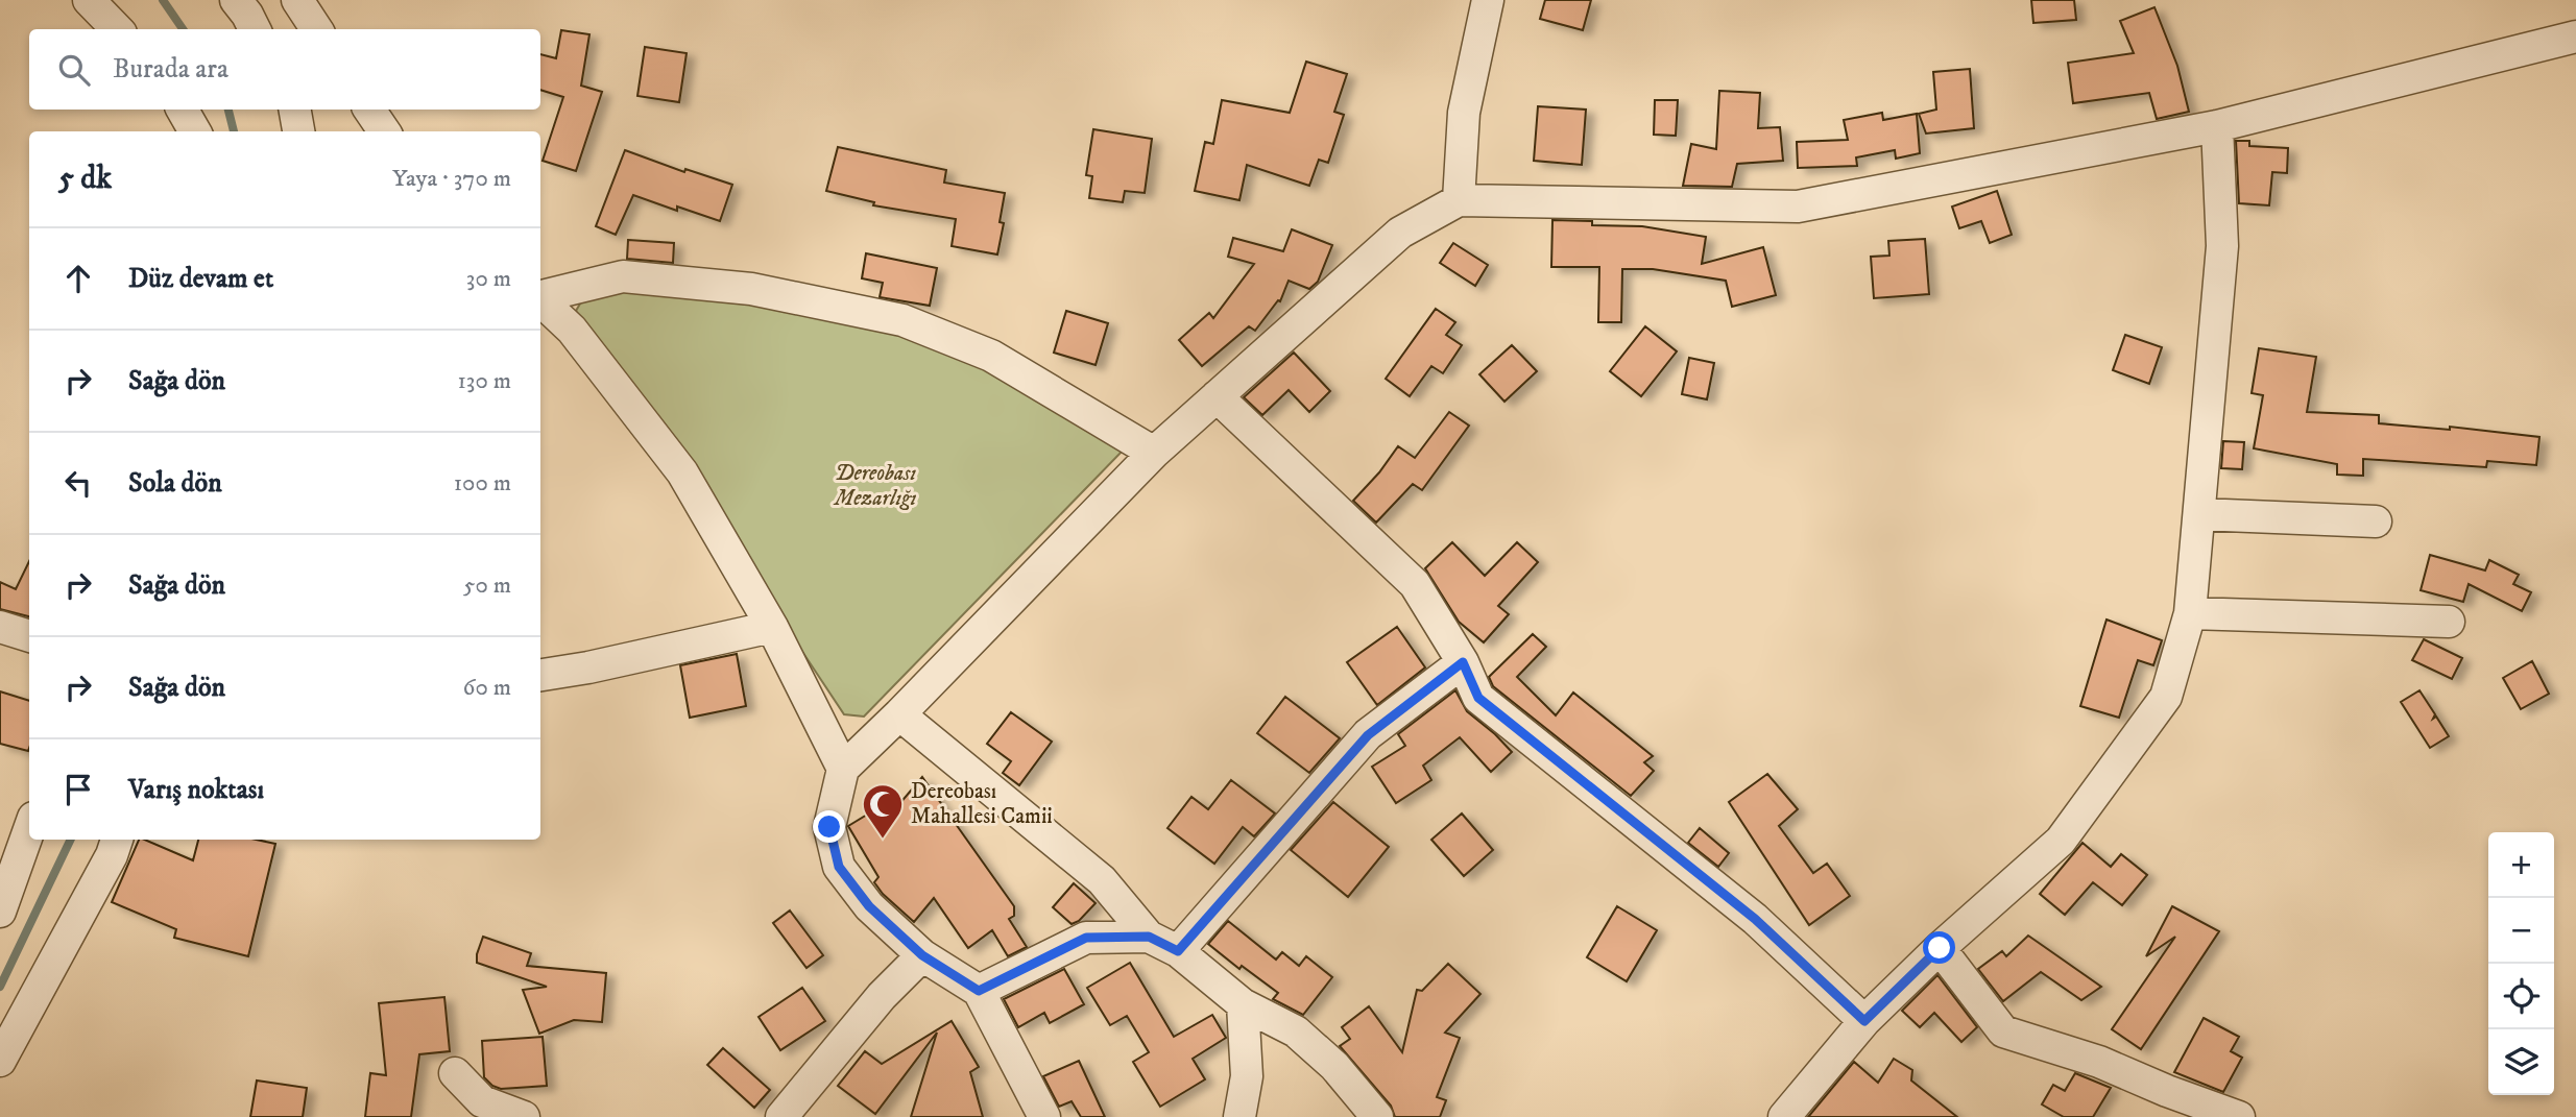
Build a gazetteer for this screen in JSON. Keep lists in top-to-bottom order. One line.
{"parks":["Dereobası Mezarlığı"],"places":{"mosque":["Dereobası Mahallesi Camii"]},"page":{"search":"Burada ara","heading":["5 dk","Yaya · 370 m"],"list":[["Düz devam et","30 m"],["Sağa dön","130 m"],["Sola dön","100 m"],["Sağa dön","50 m"],["Sağa dön","60 m"],"Varış noktası"],"map_buttons":["+","−"]}}
